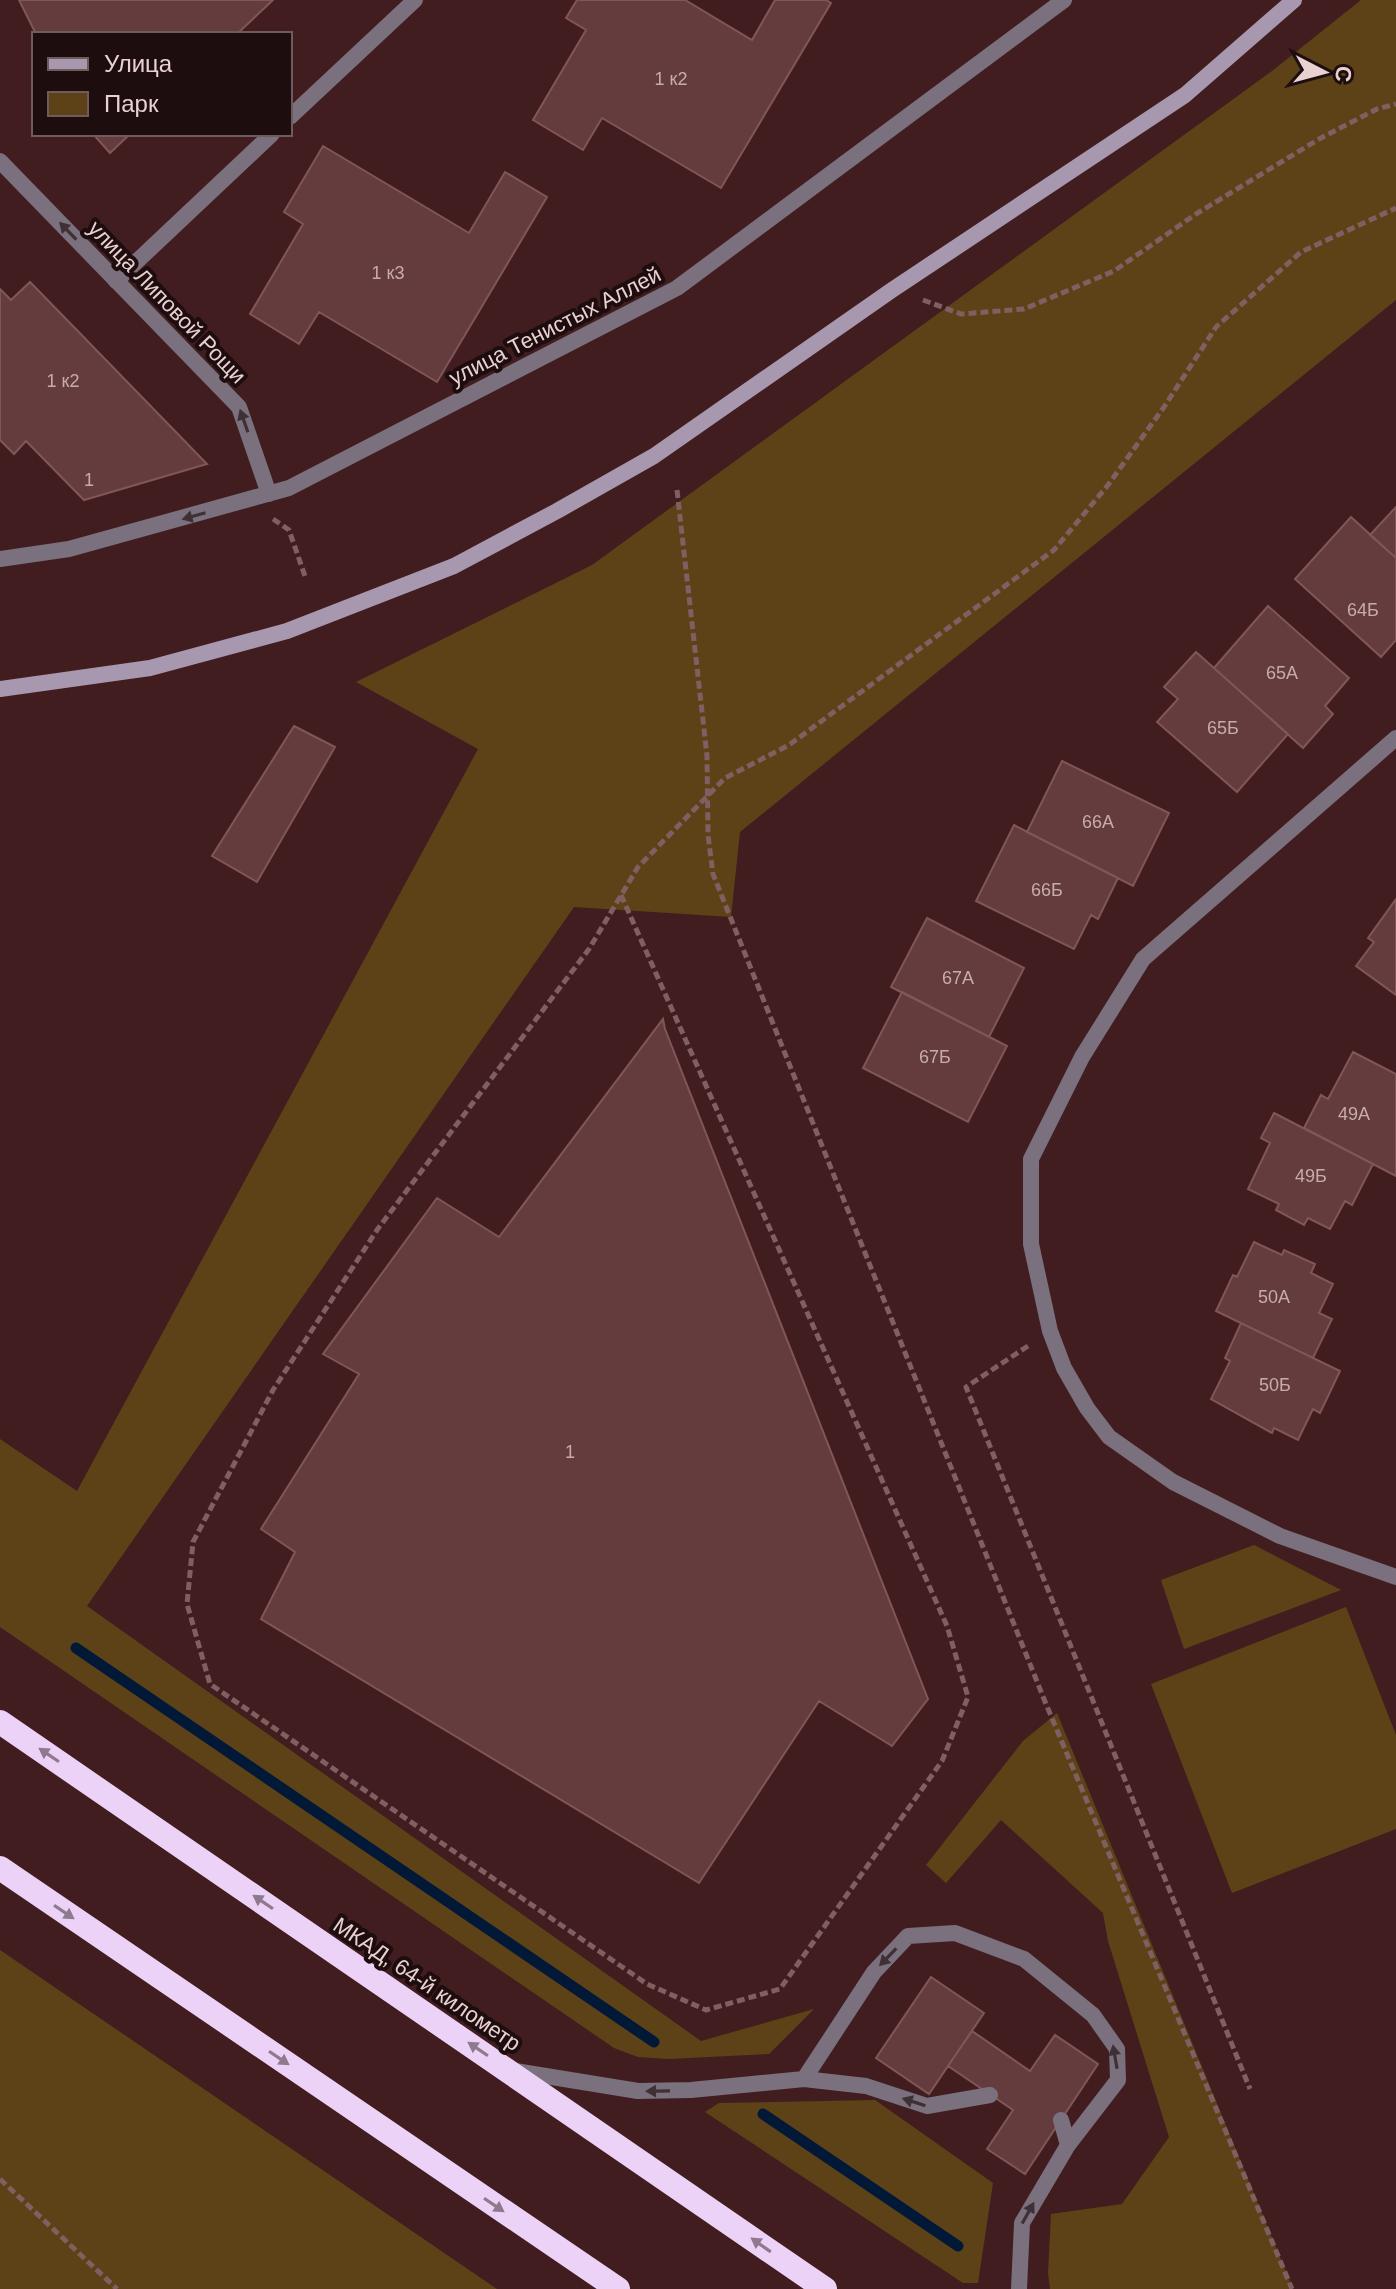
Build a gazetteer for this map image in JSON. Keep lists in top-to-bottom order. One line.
{"streets":{"highway":["МКАД, 64-й километр"],"street":["улица Липовой Рощи","улица Тенистых Аллей"]},"crossings":[["улица Липовой Рощи","улица Тенистых Аллей"]],"one_way":["улица Липовой Рощи"],"house_numbers":["1 к2","1 к3","1 к2","1","64Б","65А","65Б","66А","66Б","67А","67Б","49А","49Б","50А","50Б","1"],"legend":["Улица","Парк"],"north":"right"}
